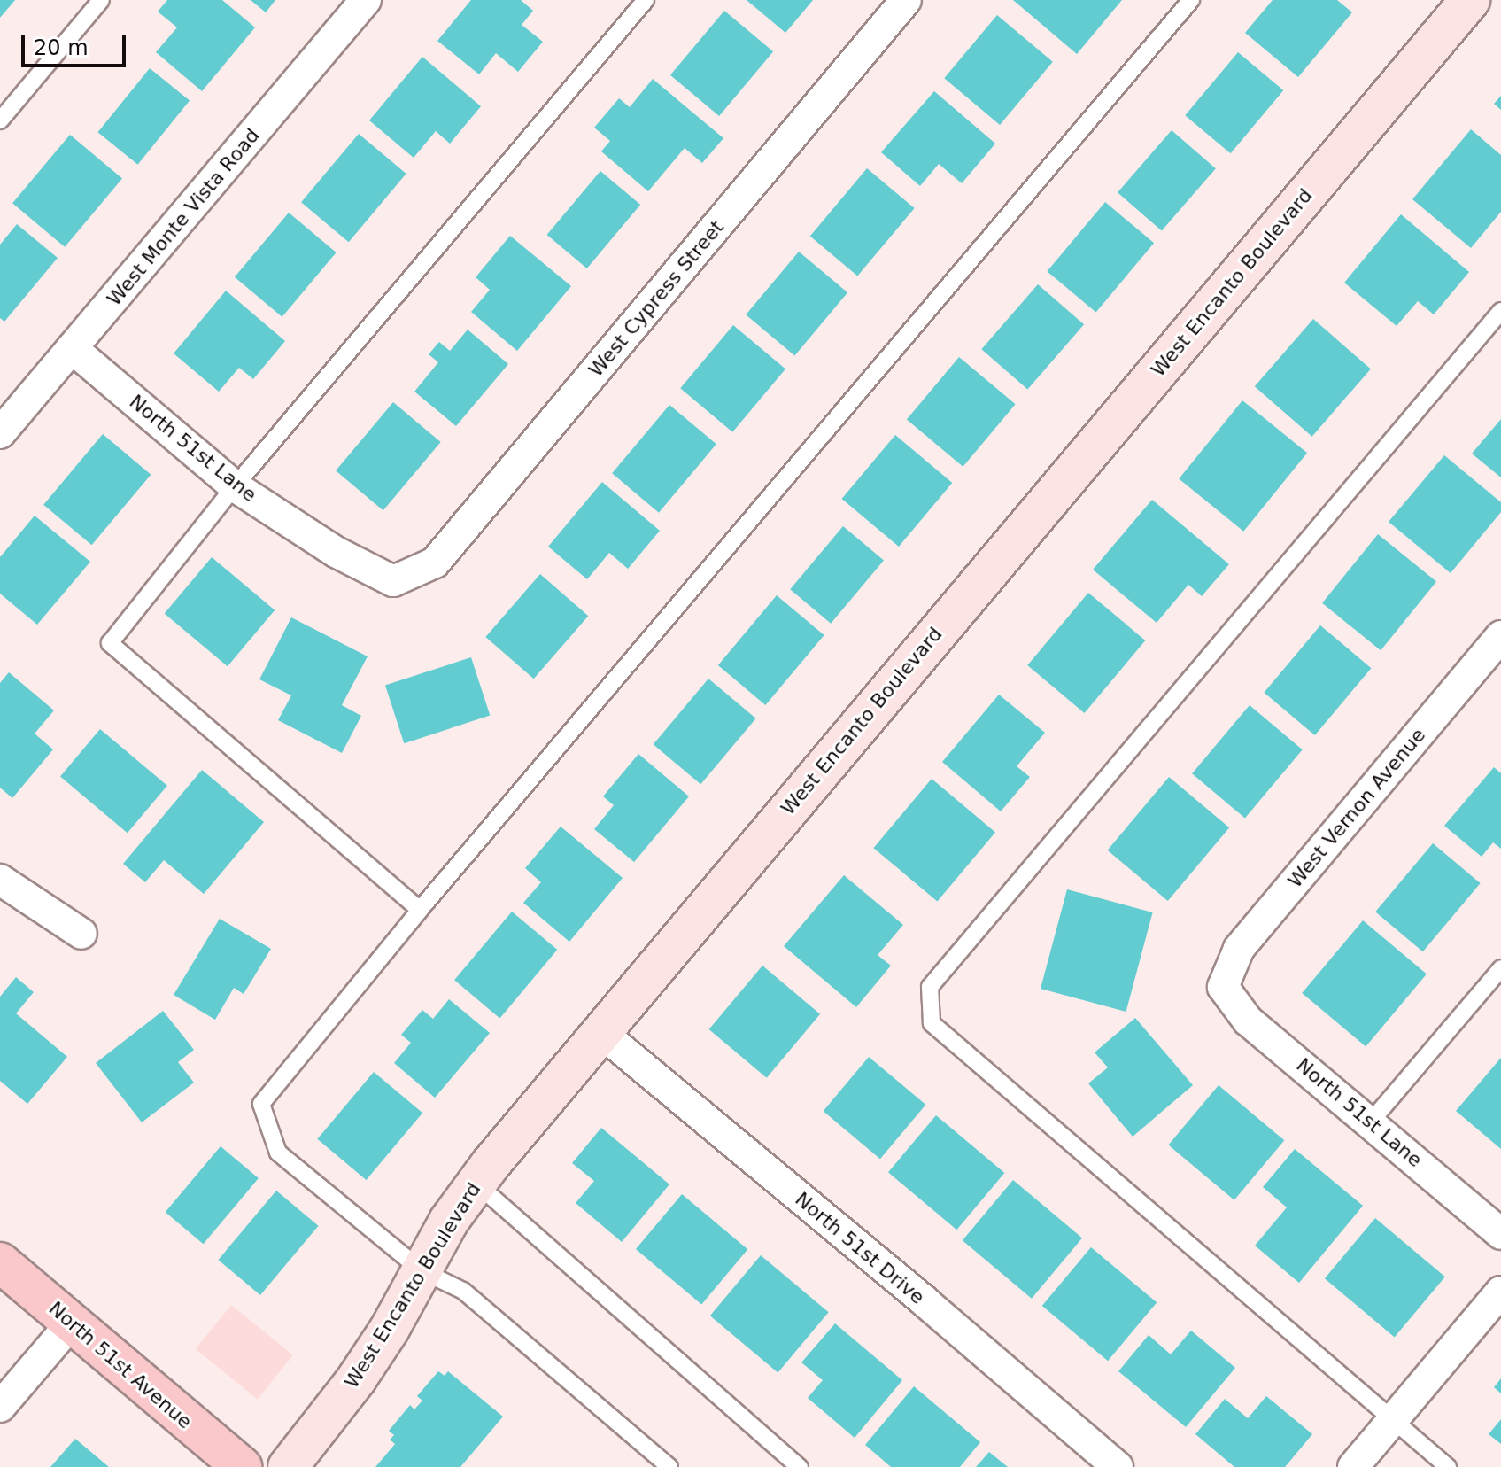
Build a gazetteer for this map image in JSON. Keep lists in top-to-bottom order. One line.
{"streets":{"main road":["North 51st Avenue"],"street":["West Monte Vista Road","West Encanto Boulevard","West Cypress Street","North 51st Lane","West Vernon Avenue","North 51st Drive"]},"crossings":[["West Monte Vista Road","North 51st Lane"],["West Encanto Boulevard","North 51st Drive"],["West Cypress Street","North 51st Lane"],["North 51st Lane","West Vernon Avenue"]],"scale_bar":"20 m"}
